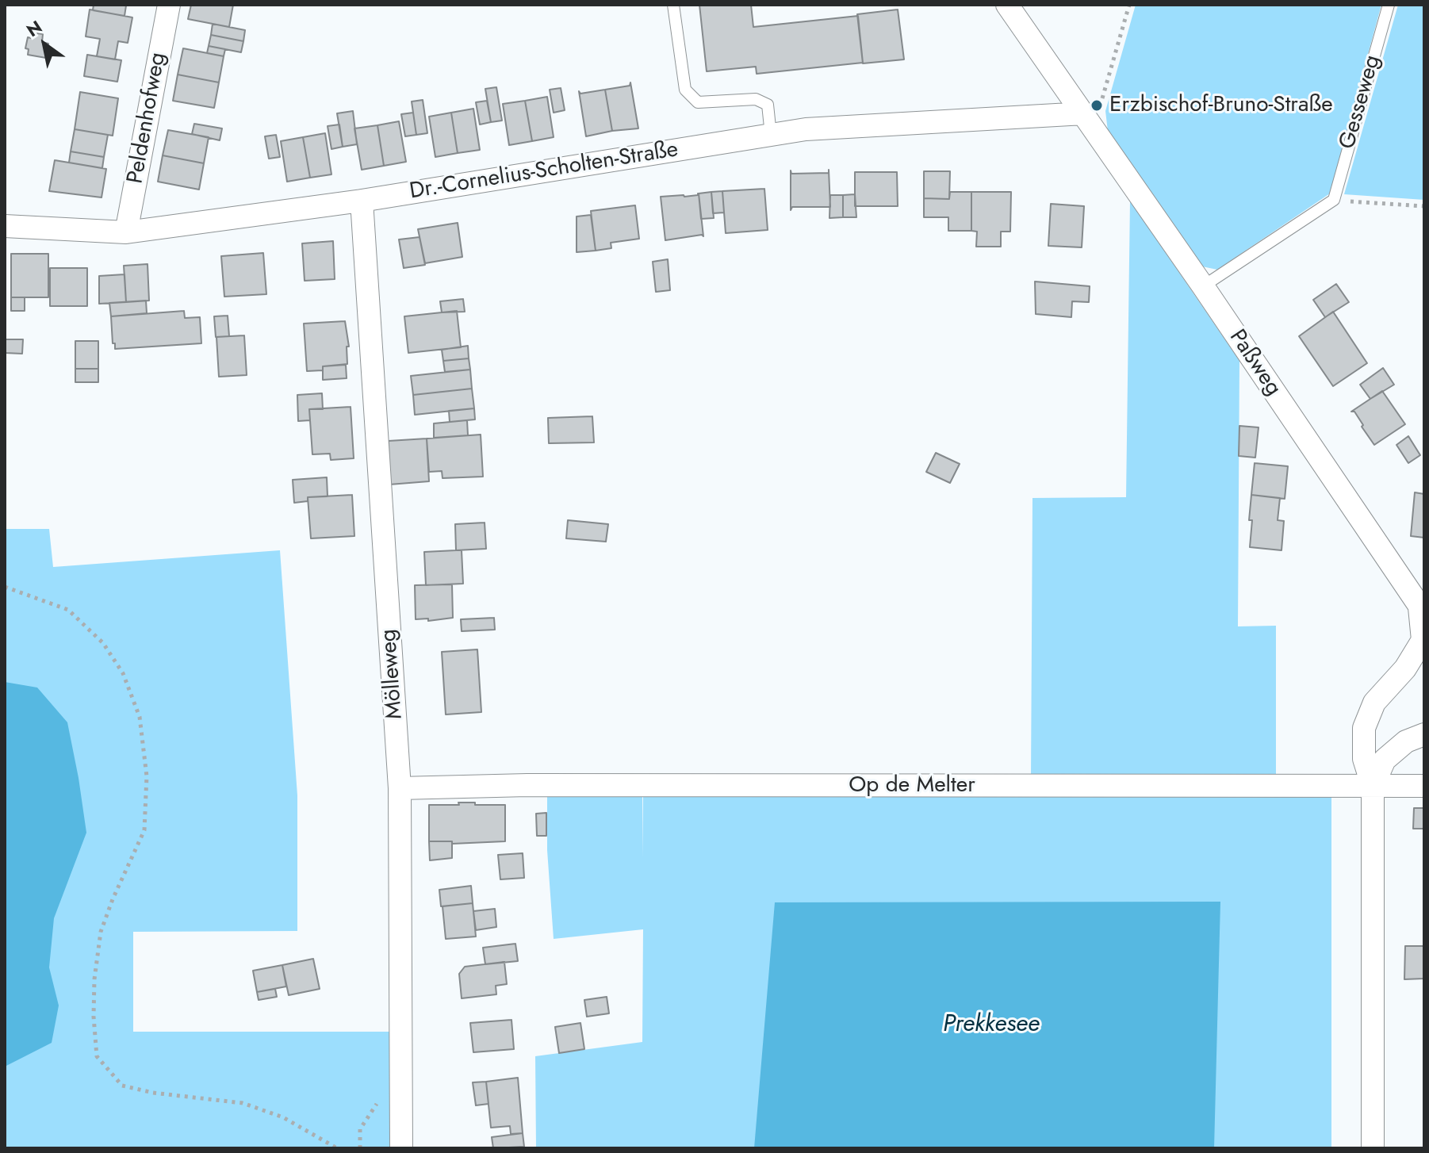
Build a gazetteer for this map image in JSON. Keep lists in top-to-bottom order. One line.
{"streets":{"street":["Peldenhofweg","Dr.-Cornelius-Scholten-Straße","Paßweg","Mölleweg","Op de Melter"],"lane":["Gesseweg"]},"crossings":[["Peldenhofweg","Dr.-Cornelius-Scholten-Straße"],["Dr.-Cornelius-Scholten-Straße","Paßweg"],["Dr.-Cornelius-Scholten-Straße","Mölleweg"],["Mölleweg","Op de Melter"]],"water":["Prekkesee"],"places":["Erzbischof-Bruno-Straße"],"north":"top left"}
